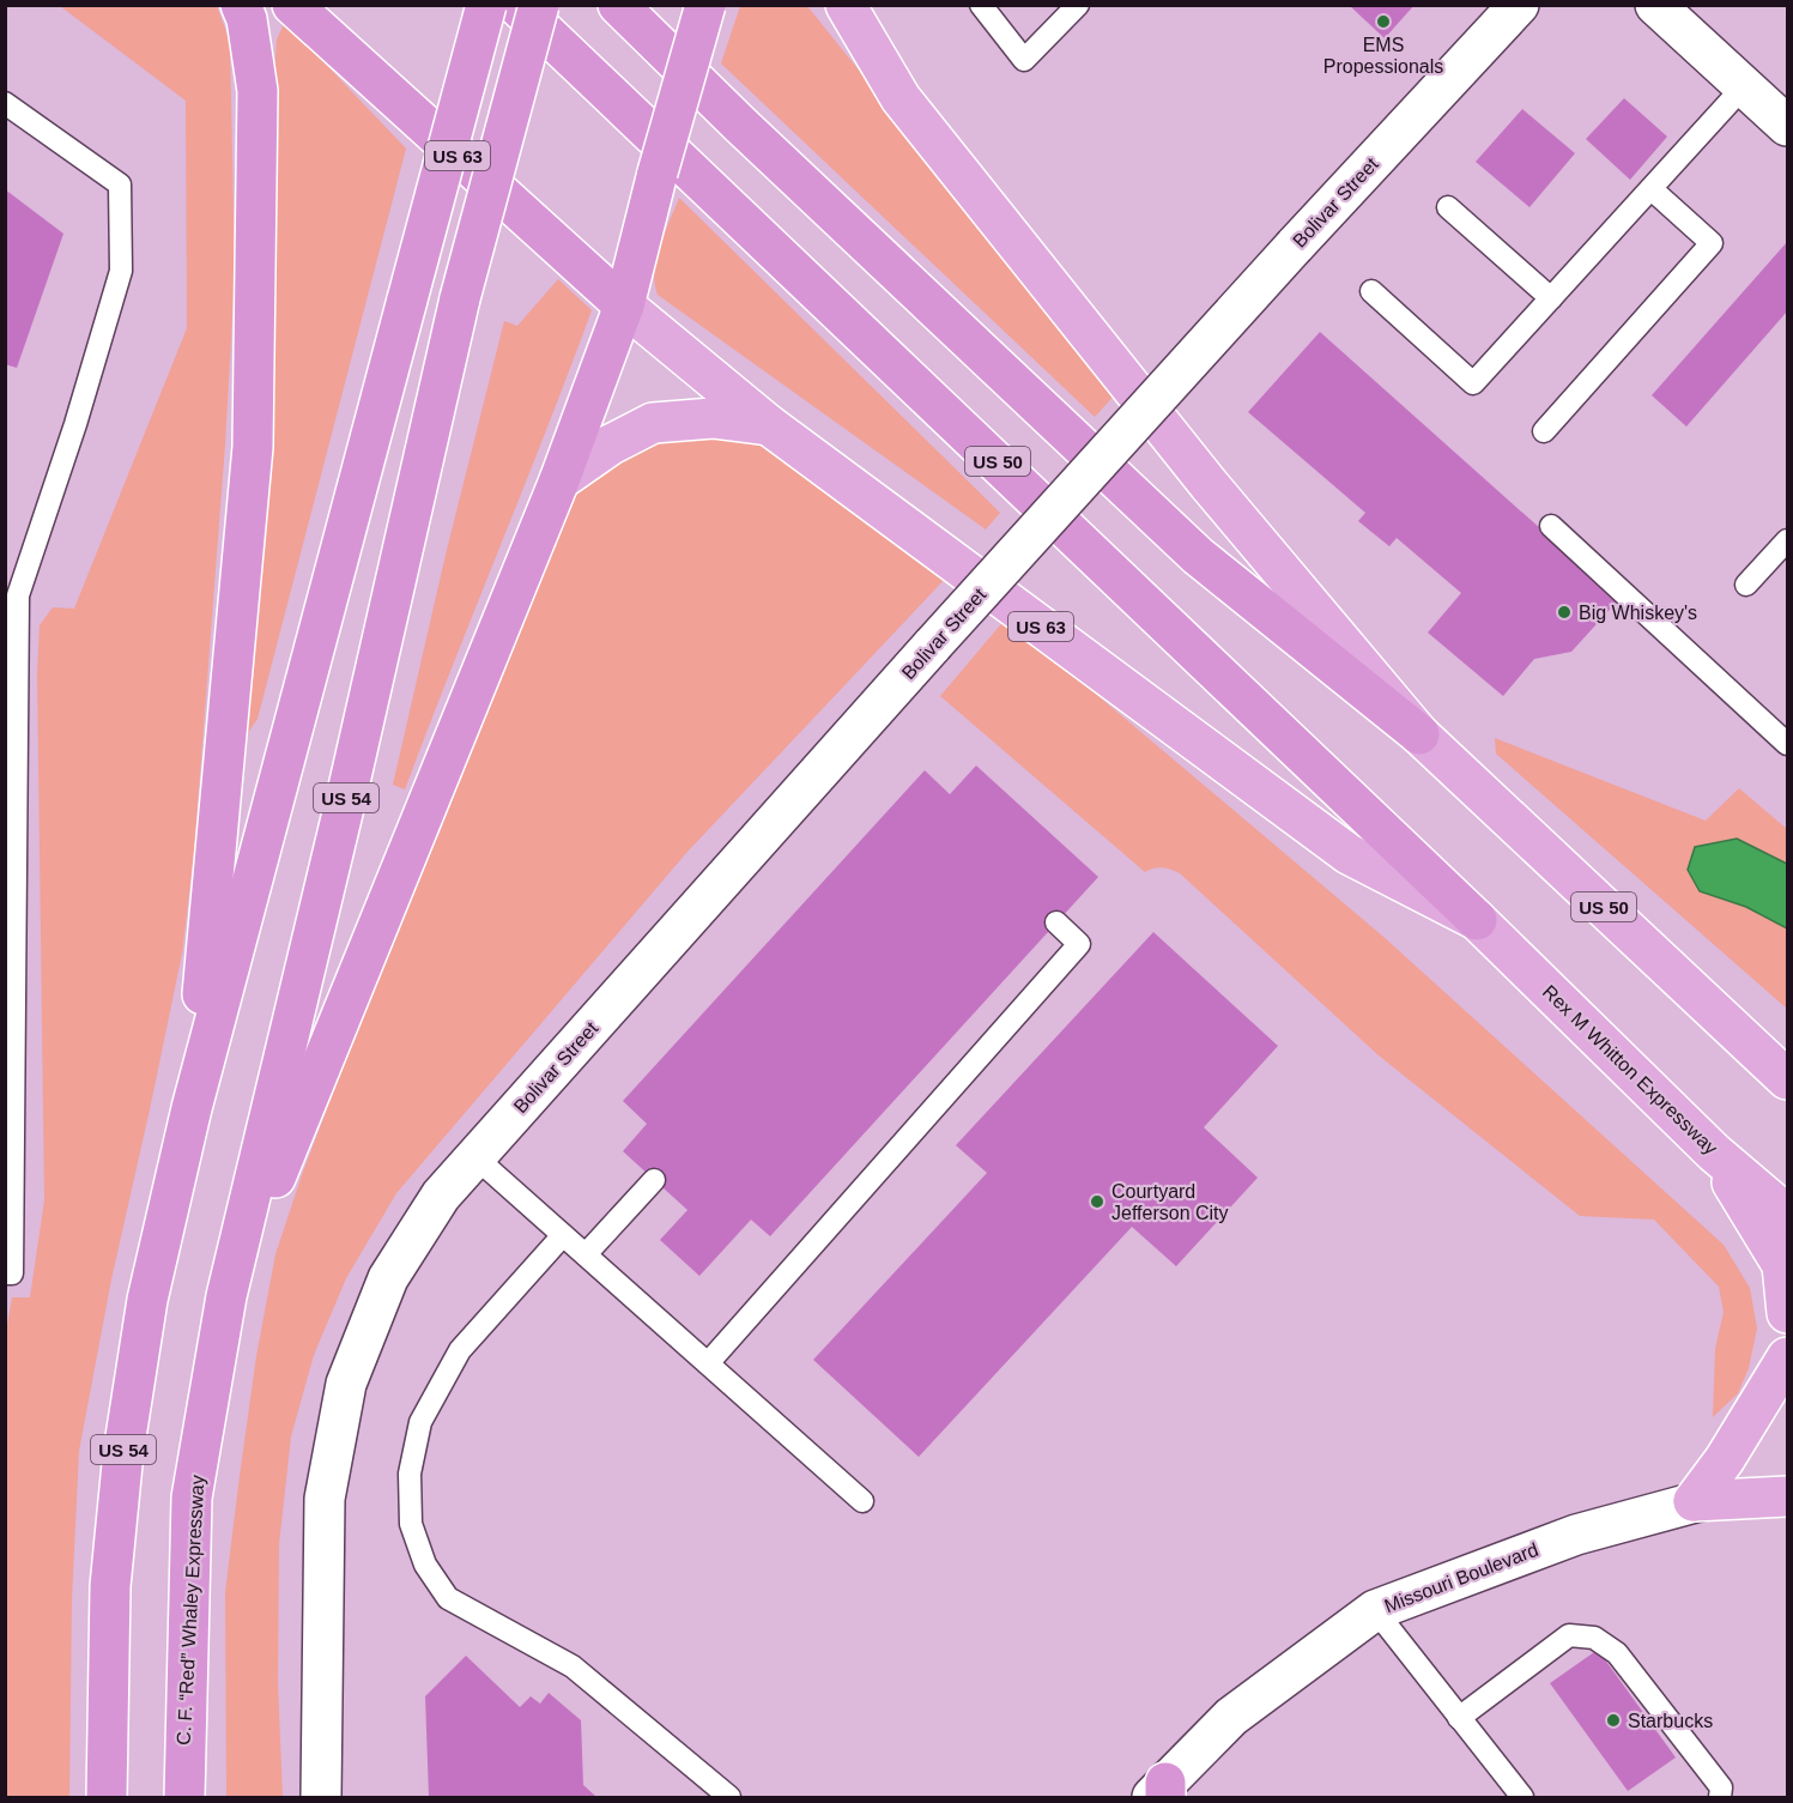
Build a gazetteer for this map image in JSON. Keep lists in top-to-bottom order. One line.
{"streets":{"highway":["US 63","US 50","US 54","Rex M Whitton Expressway","C. F. “Red” Whaley Expressway"],"street":["Bolivar Street","Missouri Boulevard"]},"crossings":[["US 63","US 50"],["US 63","Rex M Whitton Expressway"],["US 50","Rex M Whitton Expressway"],["US 54","C. F. “Red” Whaley Expressway"]],"places":["EMS Propessionals","Big Whiskey's","Courtyard Jefferson City","Starbucks"]}
